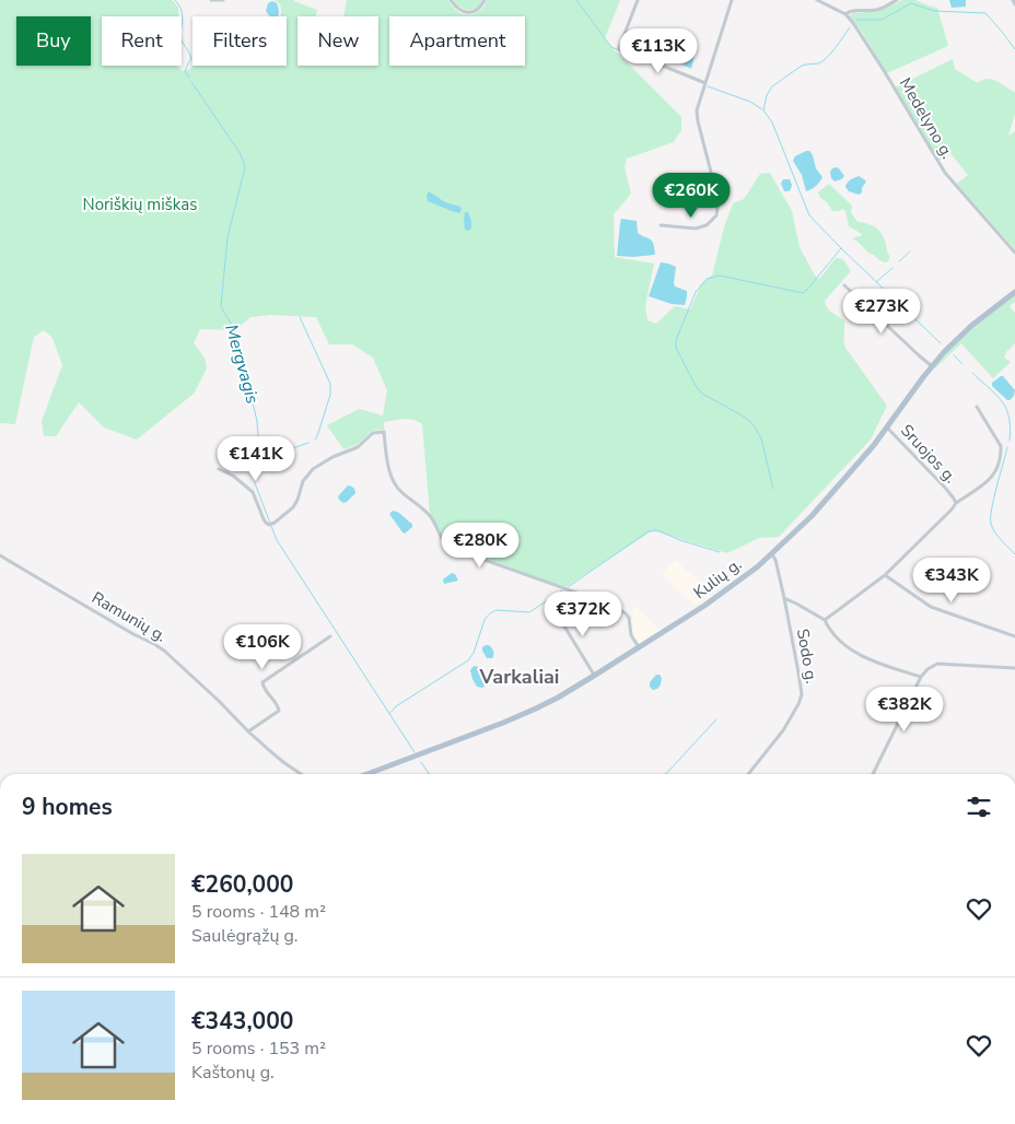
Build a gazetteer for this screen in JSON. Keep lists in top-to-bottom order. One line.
{"streets":{"main road":["Kulių g."],"street":["Medelyno g.","Sruojos g.","Ramunių g.","Sodo g."]},"crossings":[["Sruojos g.","Kulių g."],["Kulių g.","Sodo g."]],"districts":["Varkaliai"],"water":["Mergvagis"],"parks":["Noriškių miškas"],"page":{"chip":["Buy","Rent","Filters","New","Apartment"],"price":["€113K","€260K","€273K","€141K","€280K","€343K","€372K","€106K","€382K"],"heading":"9 homes","list":[{"name":"€260,000","note":"5 rooms · 148 m² · Saulėgrąžų g."},{"name":"€343,000","note":"5 rooms · 153 m² · Kaštonų g."}]}}
